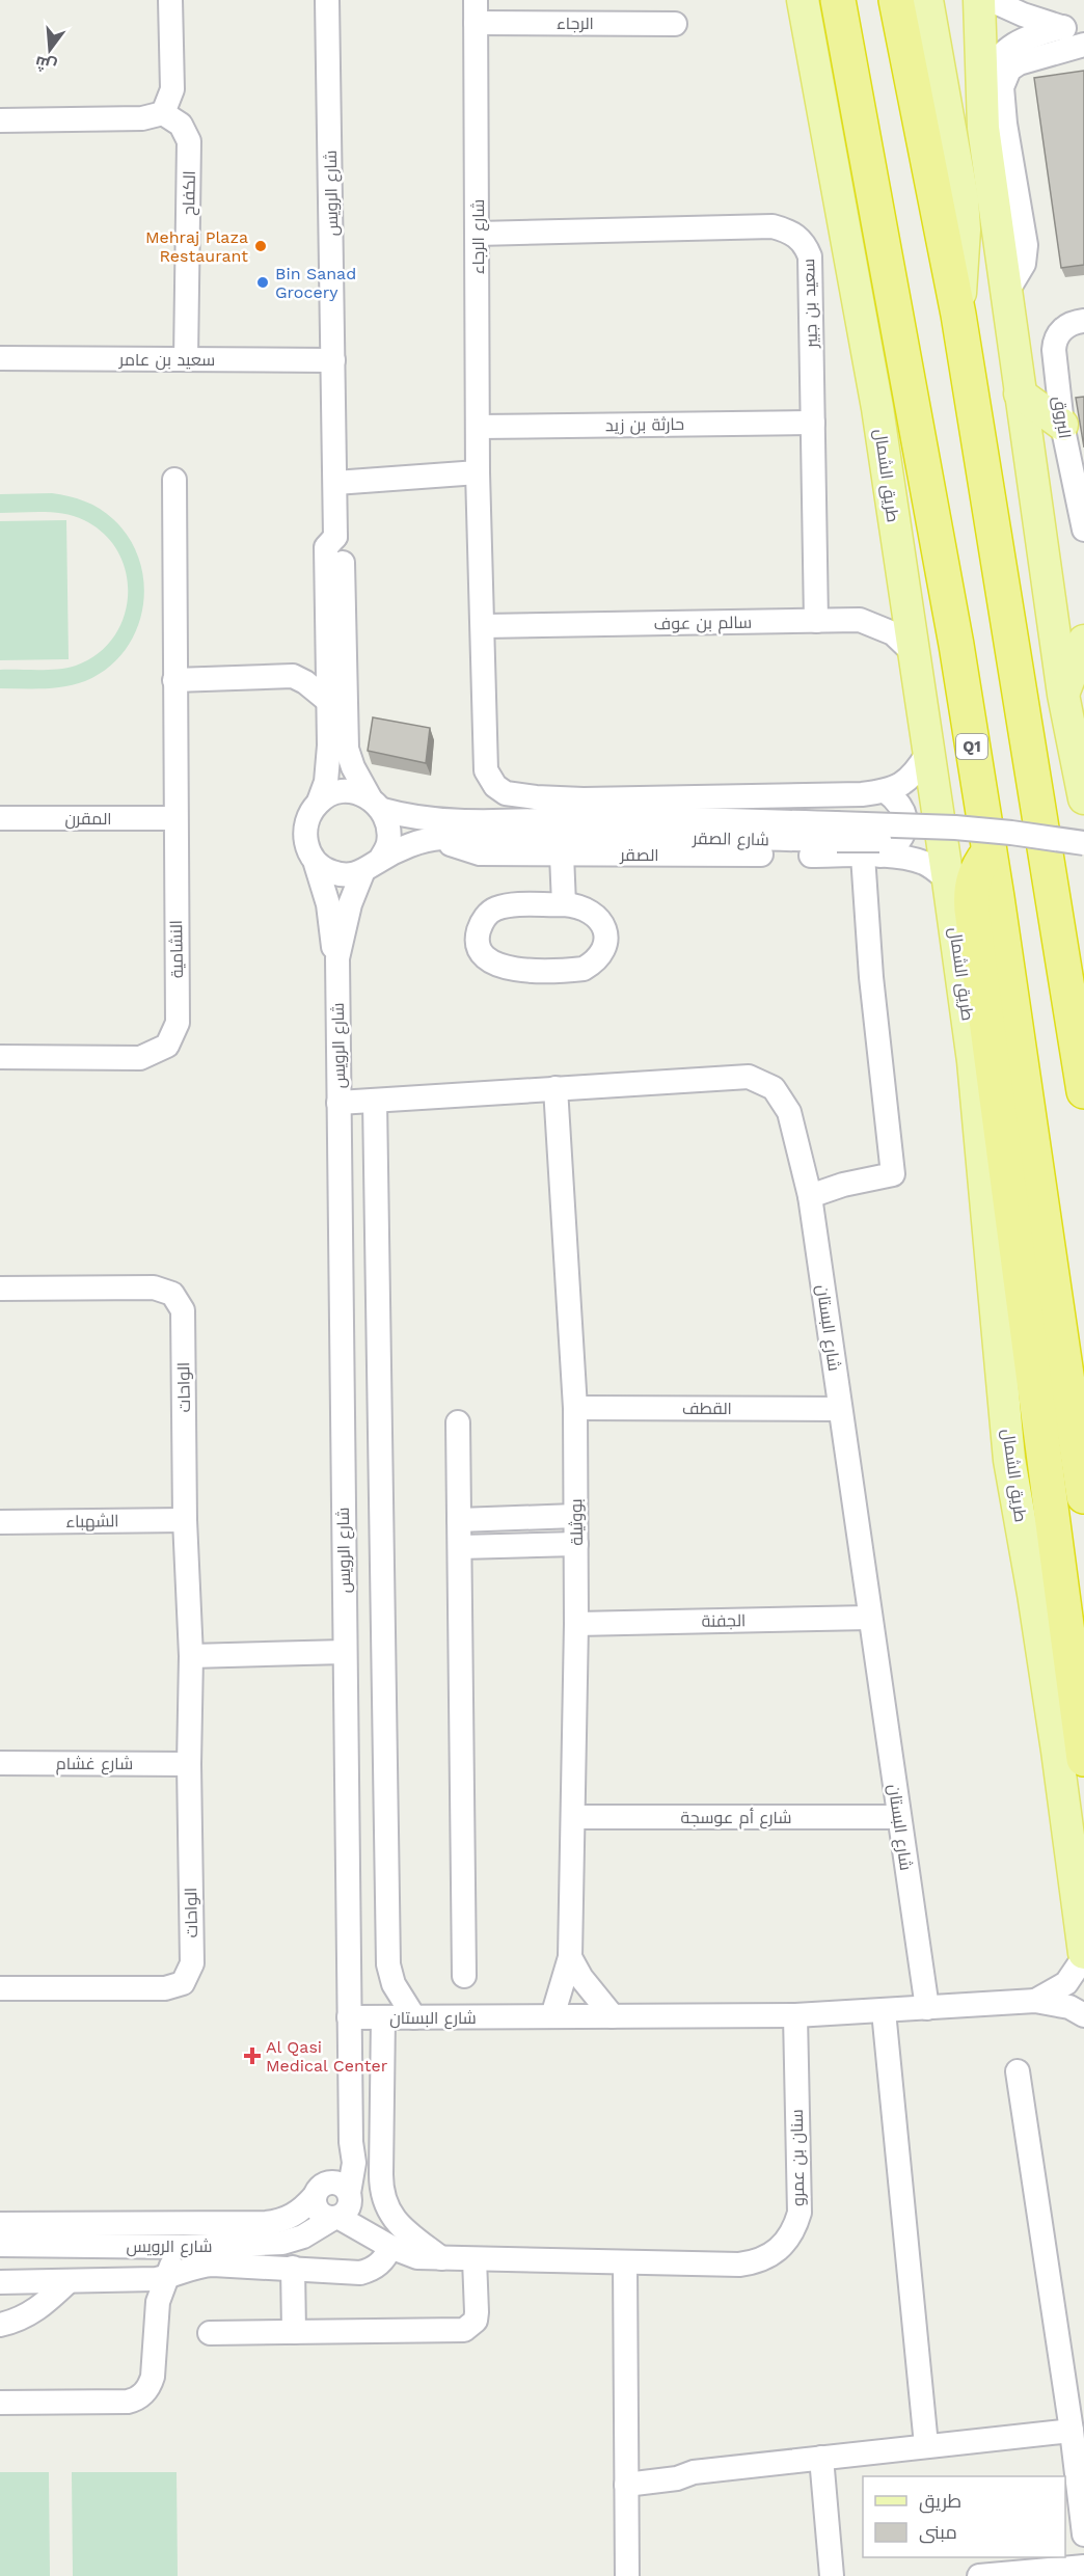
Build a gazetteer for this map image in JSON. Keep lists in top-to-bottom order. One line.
{"streets":{"highway":["Q1"],"main road":["طريق الشمال"],"street":["الرجاء","الكفاح","شارع الرويس","شارع الرجاء","سعيد بن جبير","سعيد بن عامر","البروق","حارثة بن زيد","سالم بن عوف","المقرن","شارع الصقر","الصقر","النشامية","شارع البستان","الواحات","القطف","الشهباء","بووثيلة","الجفنة","شارع غشام","شارع أم عوسجة","سنان بن عمرو"]},"crossings":[["الرجاء","شارع الرجاء"],["الكفاح","سعيد بن عامر"],["شارع الرويس","سعيد بن عامر"],["شارع الرويس","شارع الصقر"],["شارع الرويس","شارع البستان"],["شارع الرجاء","سعيد بن جبير"],["شارع الرجاء","حارثة بن زيد"],["شارع الرجاء","سالم بن عوف"],["سعيد بن جبير","حارثة بن زيد"],["سعيد بن جبير","سالم بن عوف"],["طريق الشمال","سالم بن عوف"],["طريق الشمال","الصقر"],["طريق الشمال","شارع البستان"],["المقرن","النشامية"],["شارع الصقر","الصقر"],["شارع البستان","القطف"],["شارع البستان","بووثيلة"],["شارع البستان","الجفنة"],["شارع البستان","شارع أم عوسجة"],["شارع البستان","سنان بن عمرو"],["الواحات","الشهباء"],["الواحات","شارع غشام"],["القطف","بووثيلة"],["بووثيلة","الجفنة"],["بووثيلة","شارع أم عوسجة"]],"places":{"other":["Mehraj Plaza Restaurant","Bin Sanad Grocery"],"health":["Al Qasi Medical Center"]},"legend":["طريق","مبنى"],"north":"bottom"}
